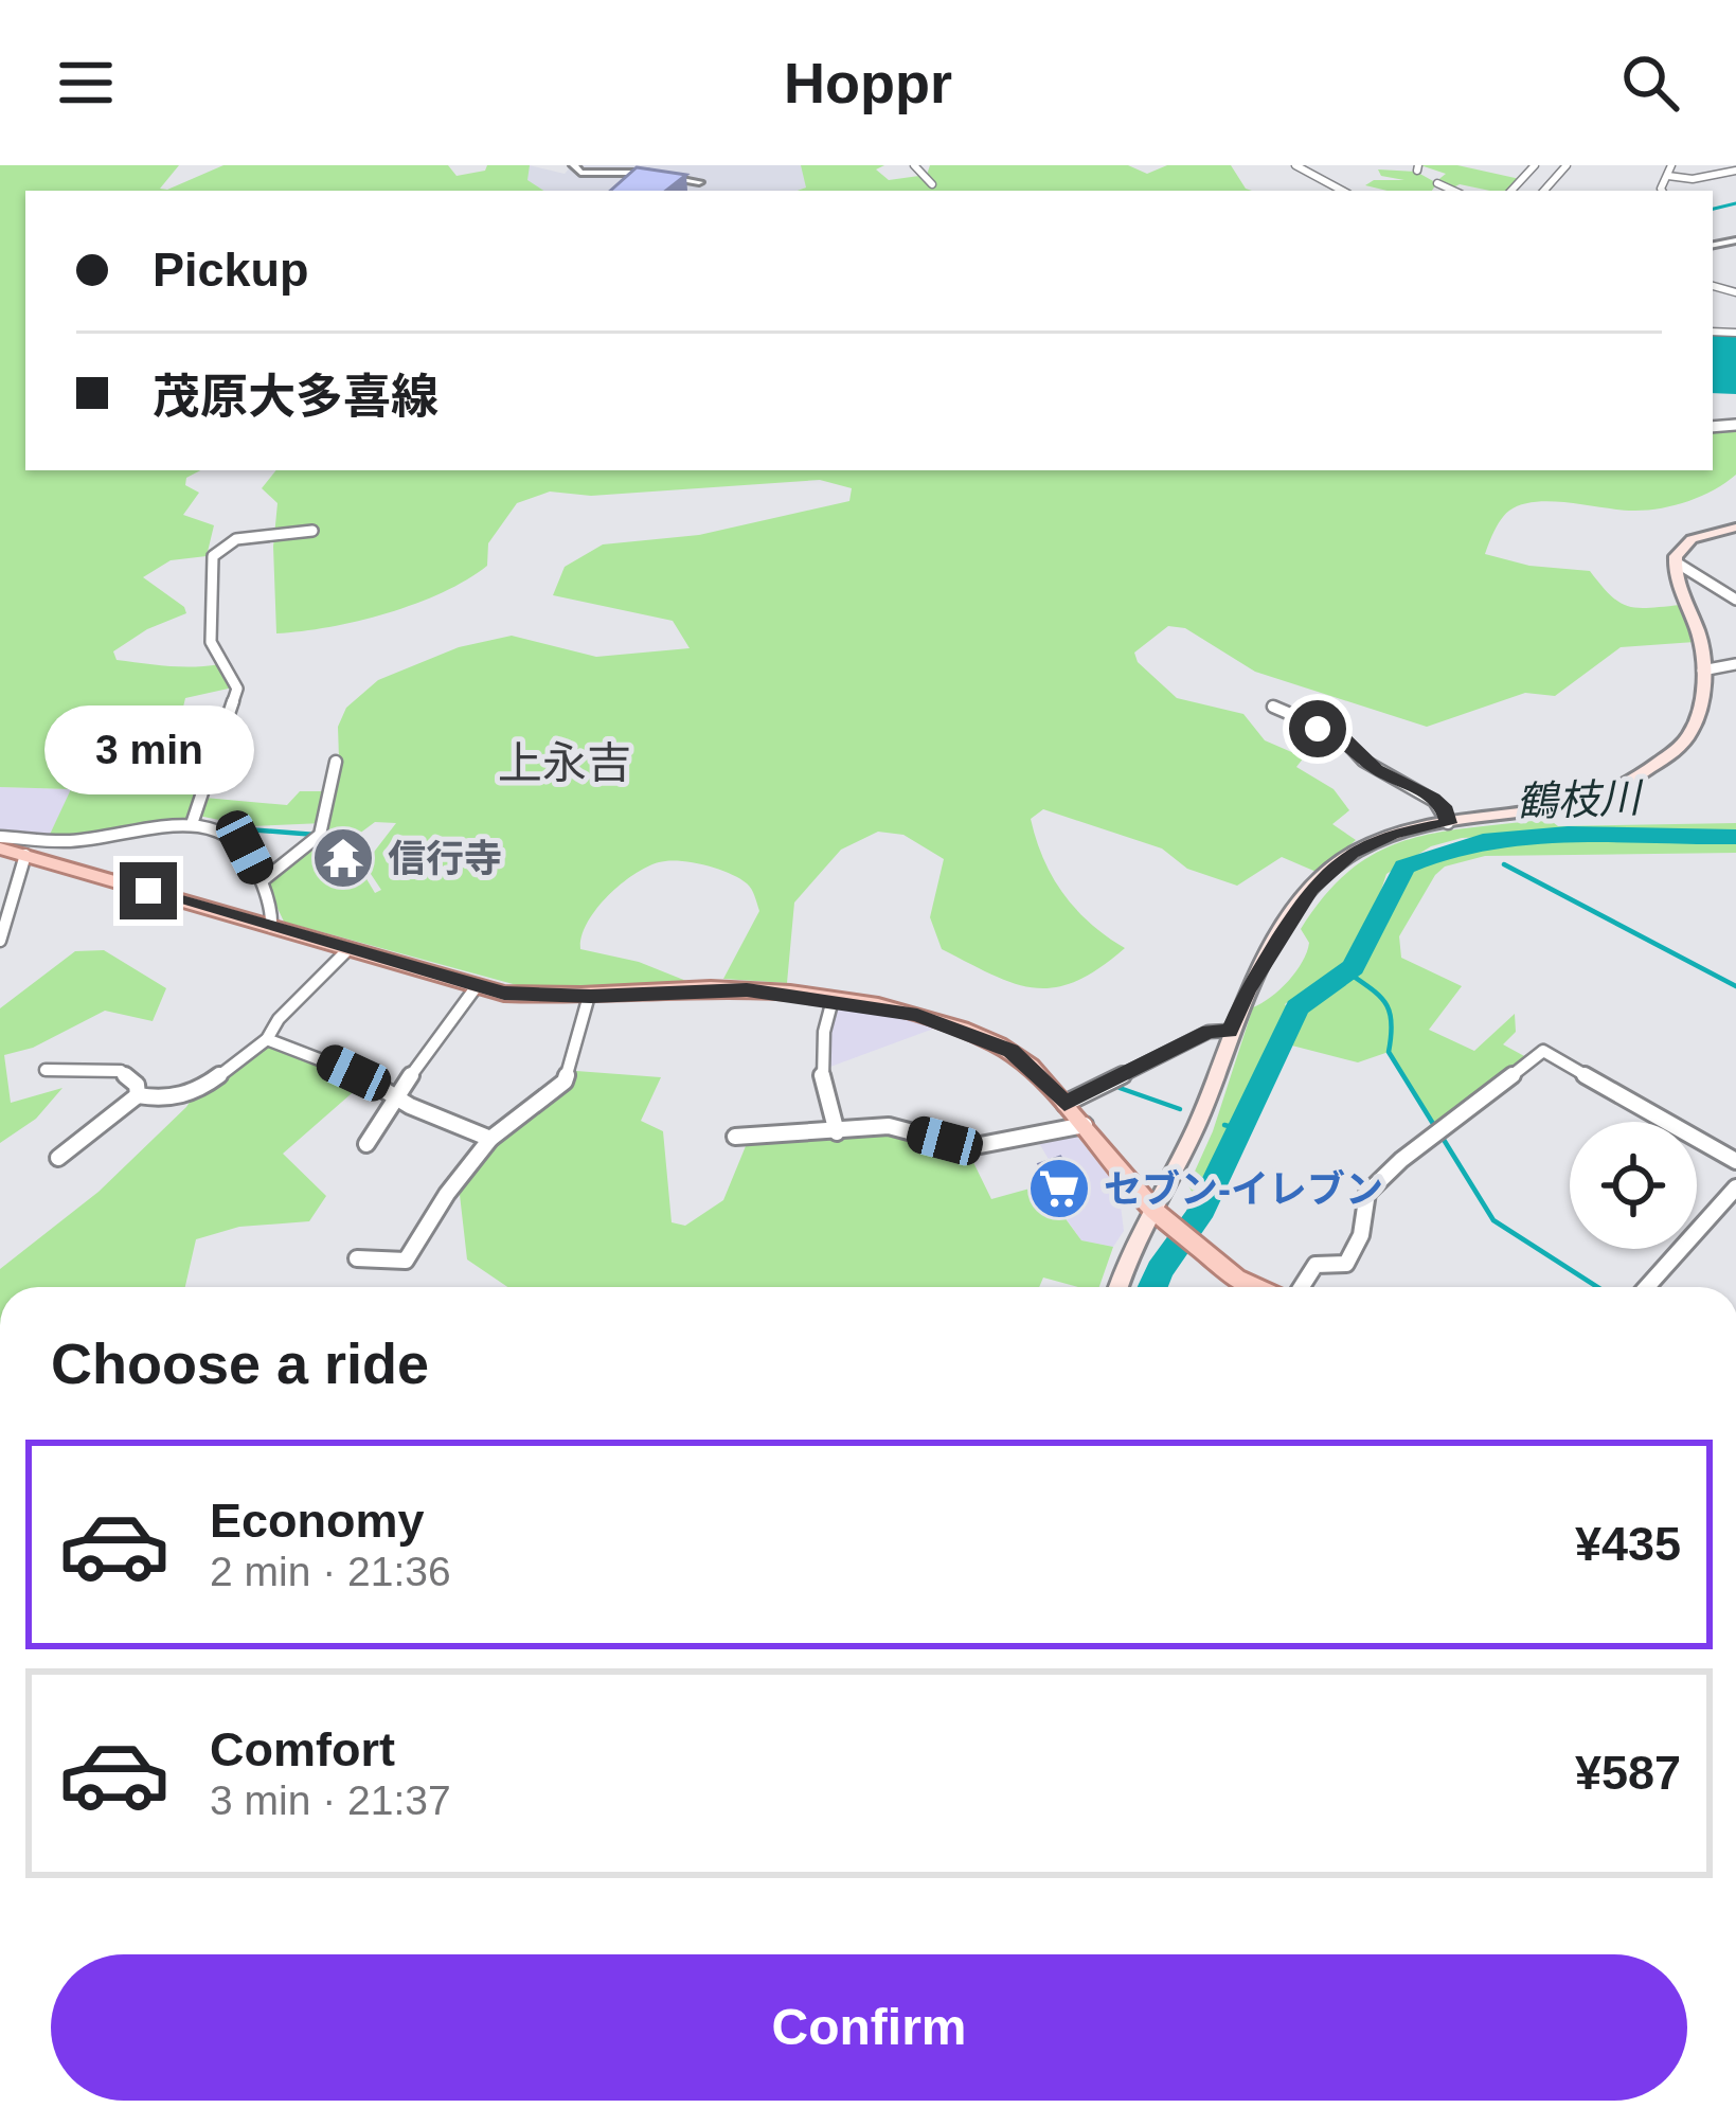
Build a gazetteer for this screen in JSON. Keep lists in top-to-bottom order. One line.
{"districts":["上永吉"],"water":["鶴枝川"],"places":{"temple":["信行寺"],"supermarket":["セブン-イレブン"]},"page":{"header":"Hoppr","banner":["Pickup","茂原大多喜線"],"bubble":"3 min","heading":"Choose a ride","list":[{"name":"Economy","note":"2 min · 21:36","value":"¥435"},{"name":"Comfort","note":"3 min · 21:37","value":"¥587"}],"buttons":"Confirm"}}
